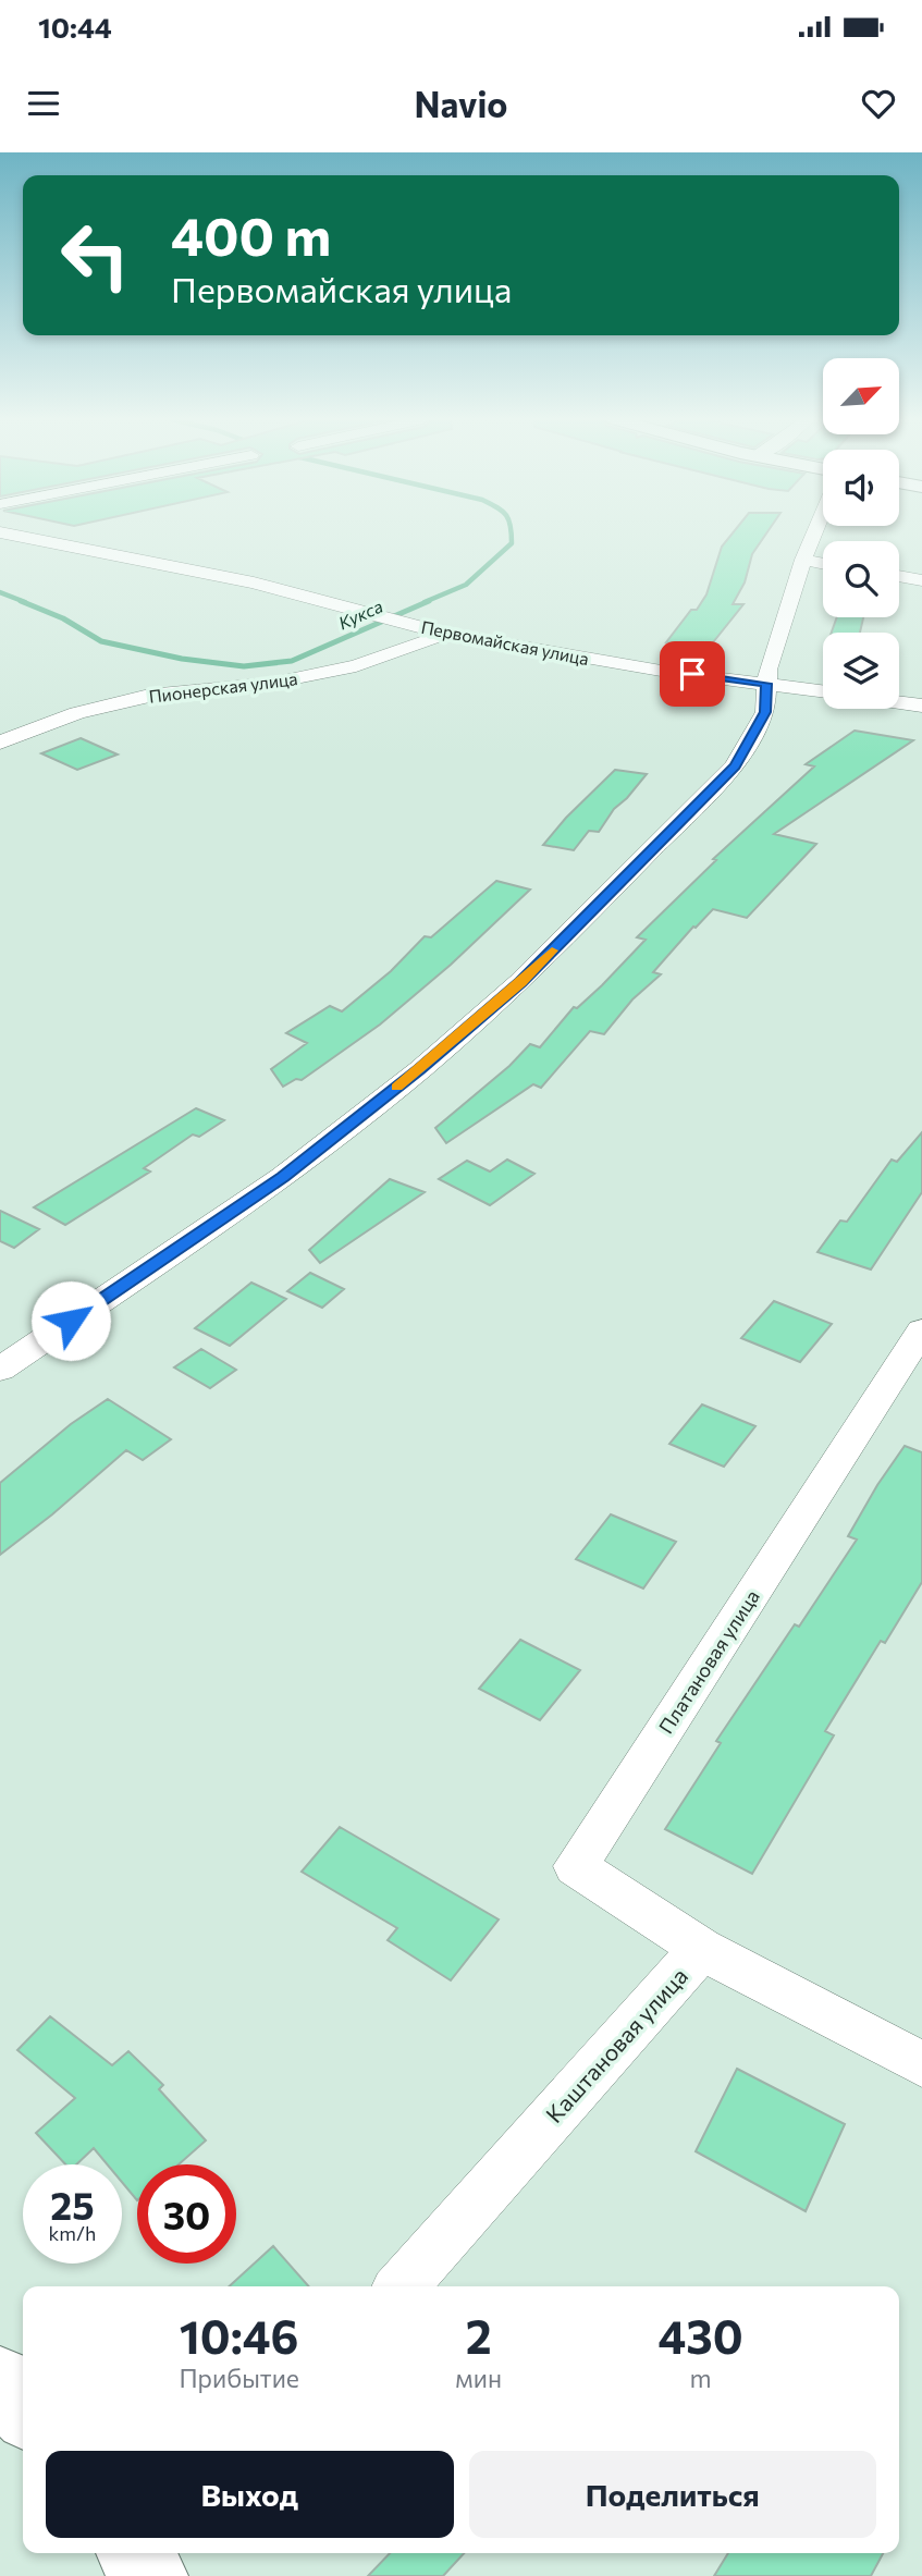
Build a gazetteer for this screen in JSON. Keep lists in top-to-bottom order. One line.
{"streets":{"street":["Первомайская улица","Пионерская улица","Платановая улица","Каштановая улица"]},"crossings":[["Первомайская улица","Пионерская улица"],["Платановая улица","Каштановая улица"]],"water":["Кукса"],"north":"top right","page":{"status":"10:44","header":"Navio","turn":["400 m","Первомайская улица"],"speed":"25 km/h","limit":"30","eta":["10:46","Прибытие","2","мин","430","m"],"buttons":["Выход","Поделиться"]}}
